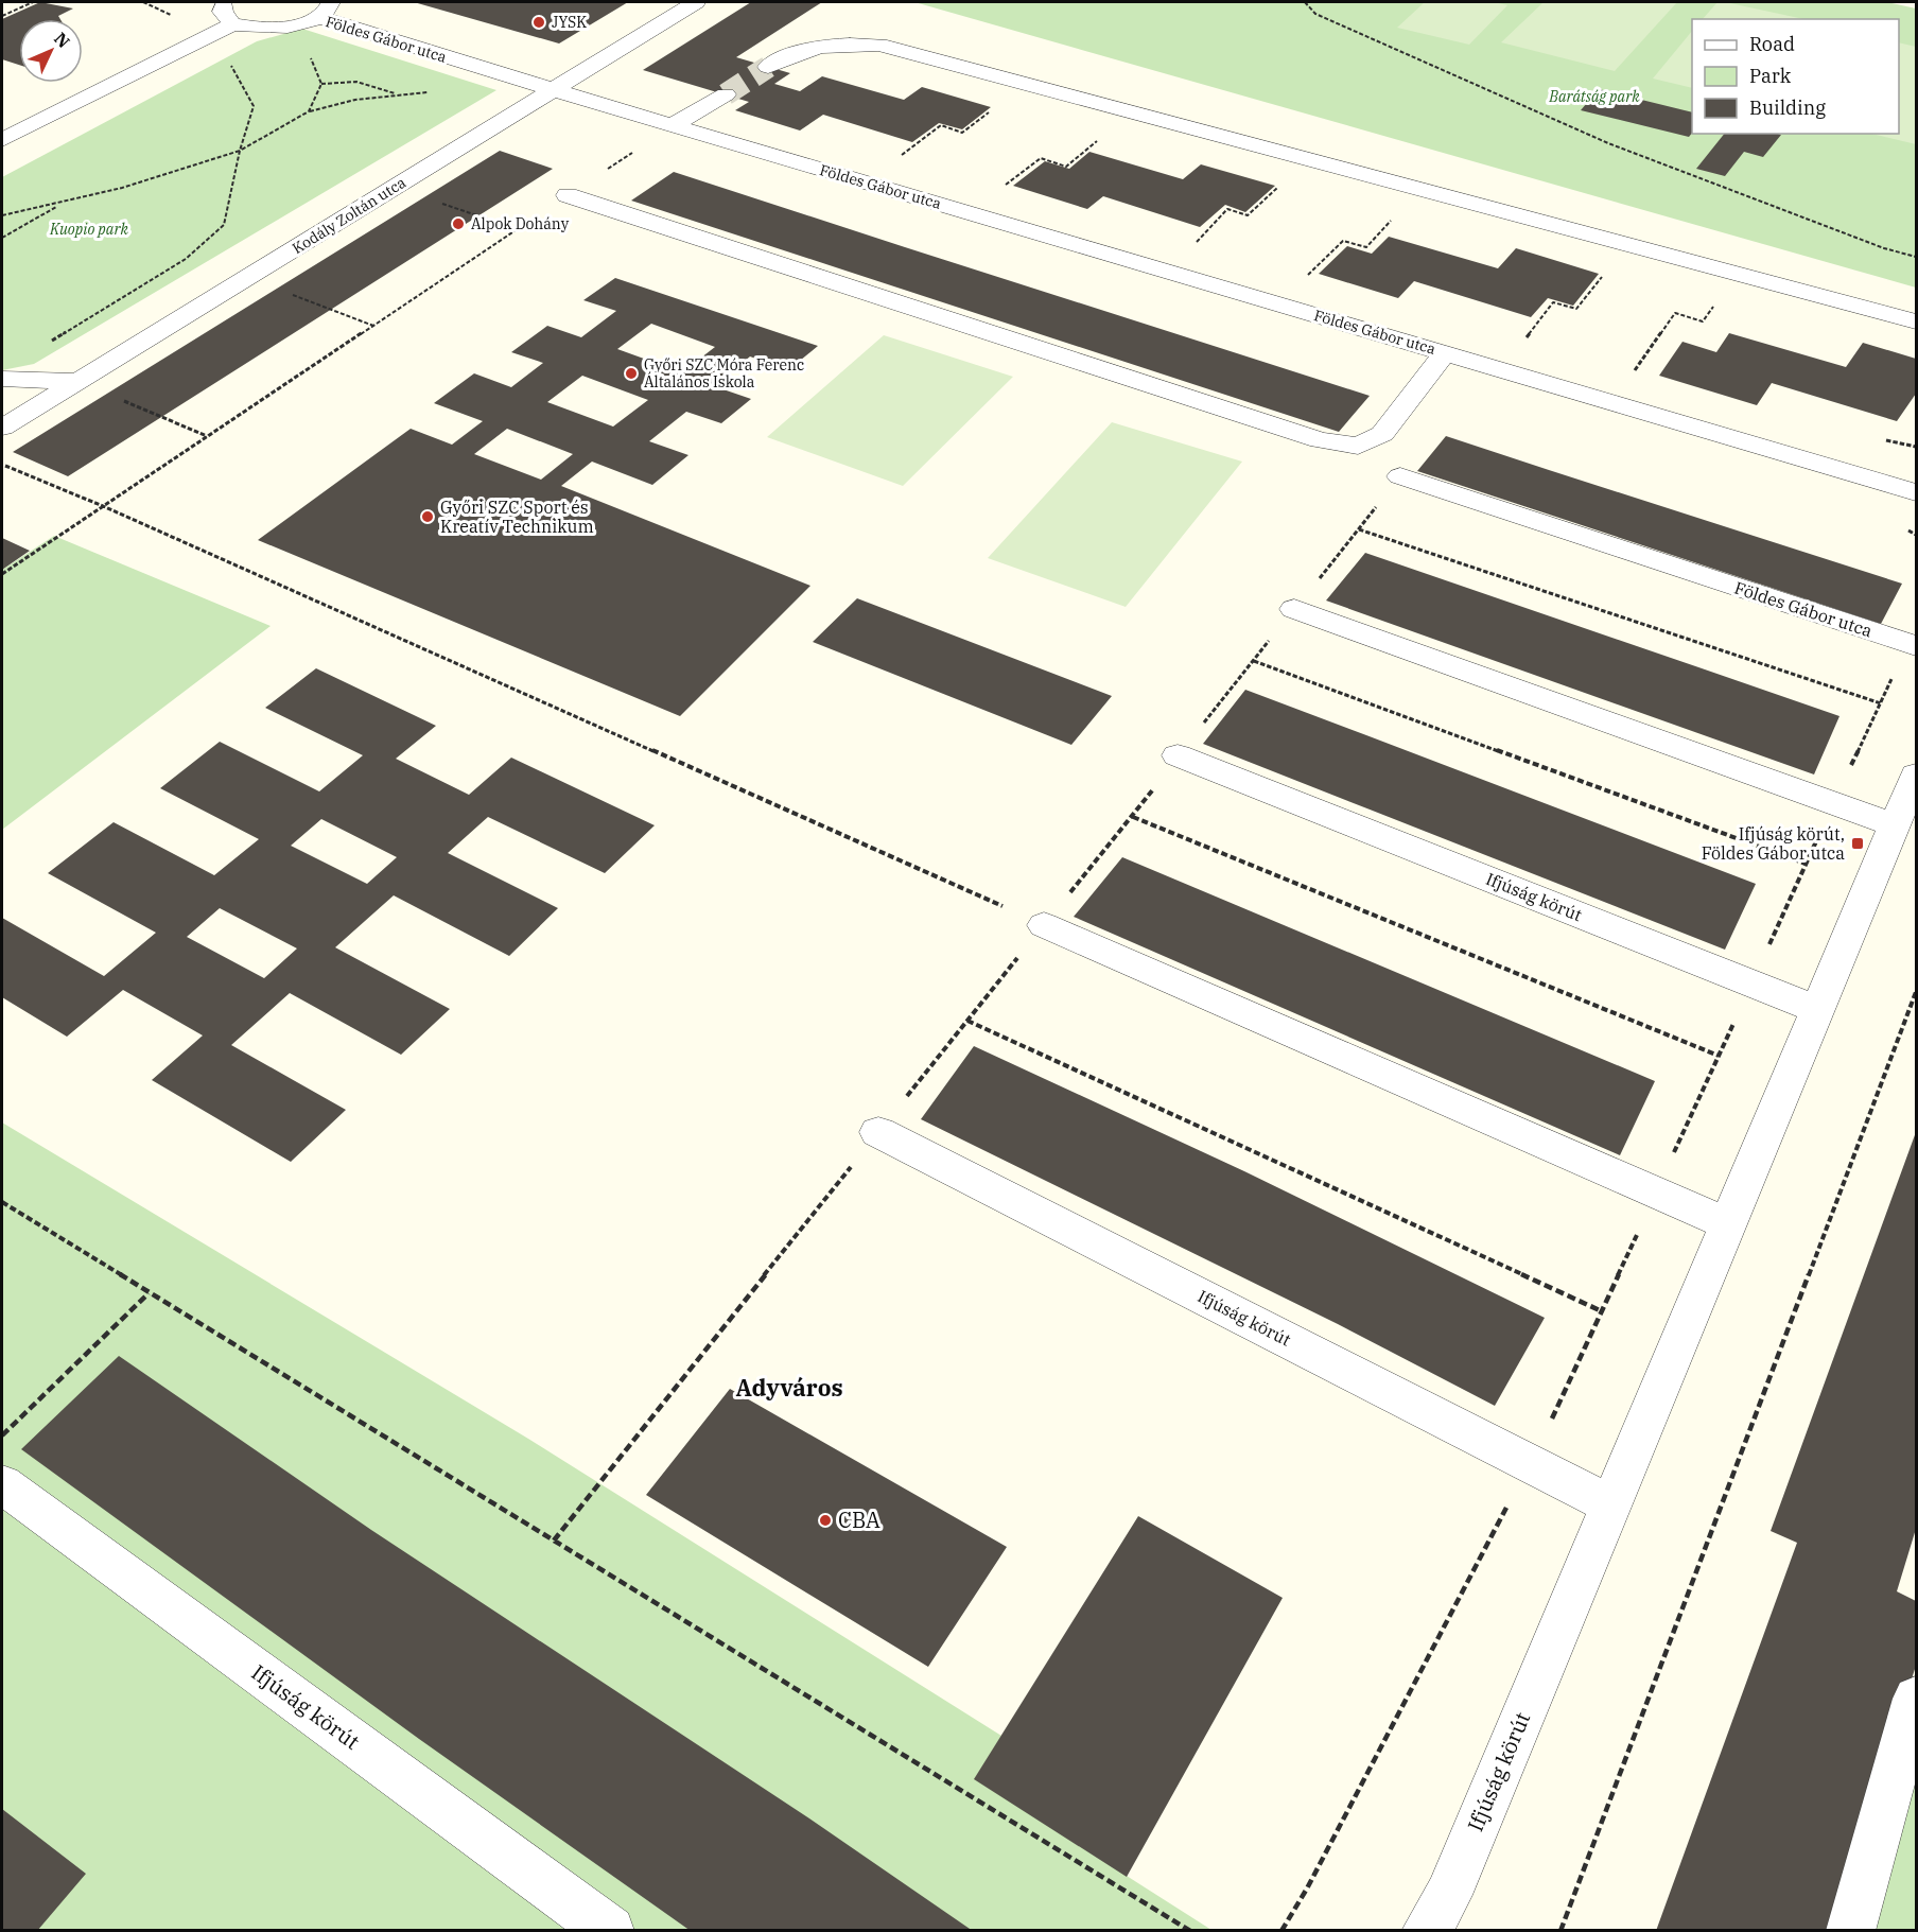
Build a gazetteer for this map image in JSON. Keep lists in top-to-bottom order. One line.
{"streets":{"street":["Földes Gábor utca","Kodály Zoltán utca","Ifjúság körút"]},"crossings":[["Földes Gábor utca","Kodály Zoltán utca"]],"districts":["Adyváros"],"parks":["Barátság park","Kuopio park"],"places":{"other":["JYSK","Alpok Dohány","Győri SZC Móra Ferenc Általános Iskola","Győri SZC Sport és Kreatív Technikum","CBA"],"transit":["Ifjúság körút, Földes Gábor utca"]},"legend":["Road","Park","Building"],"north":"top right"}
